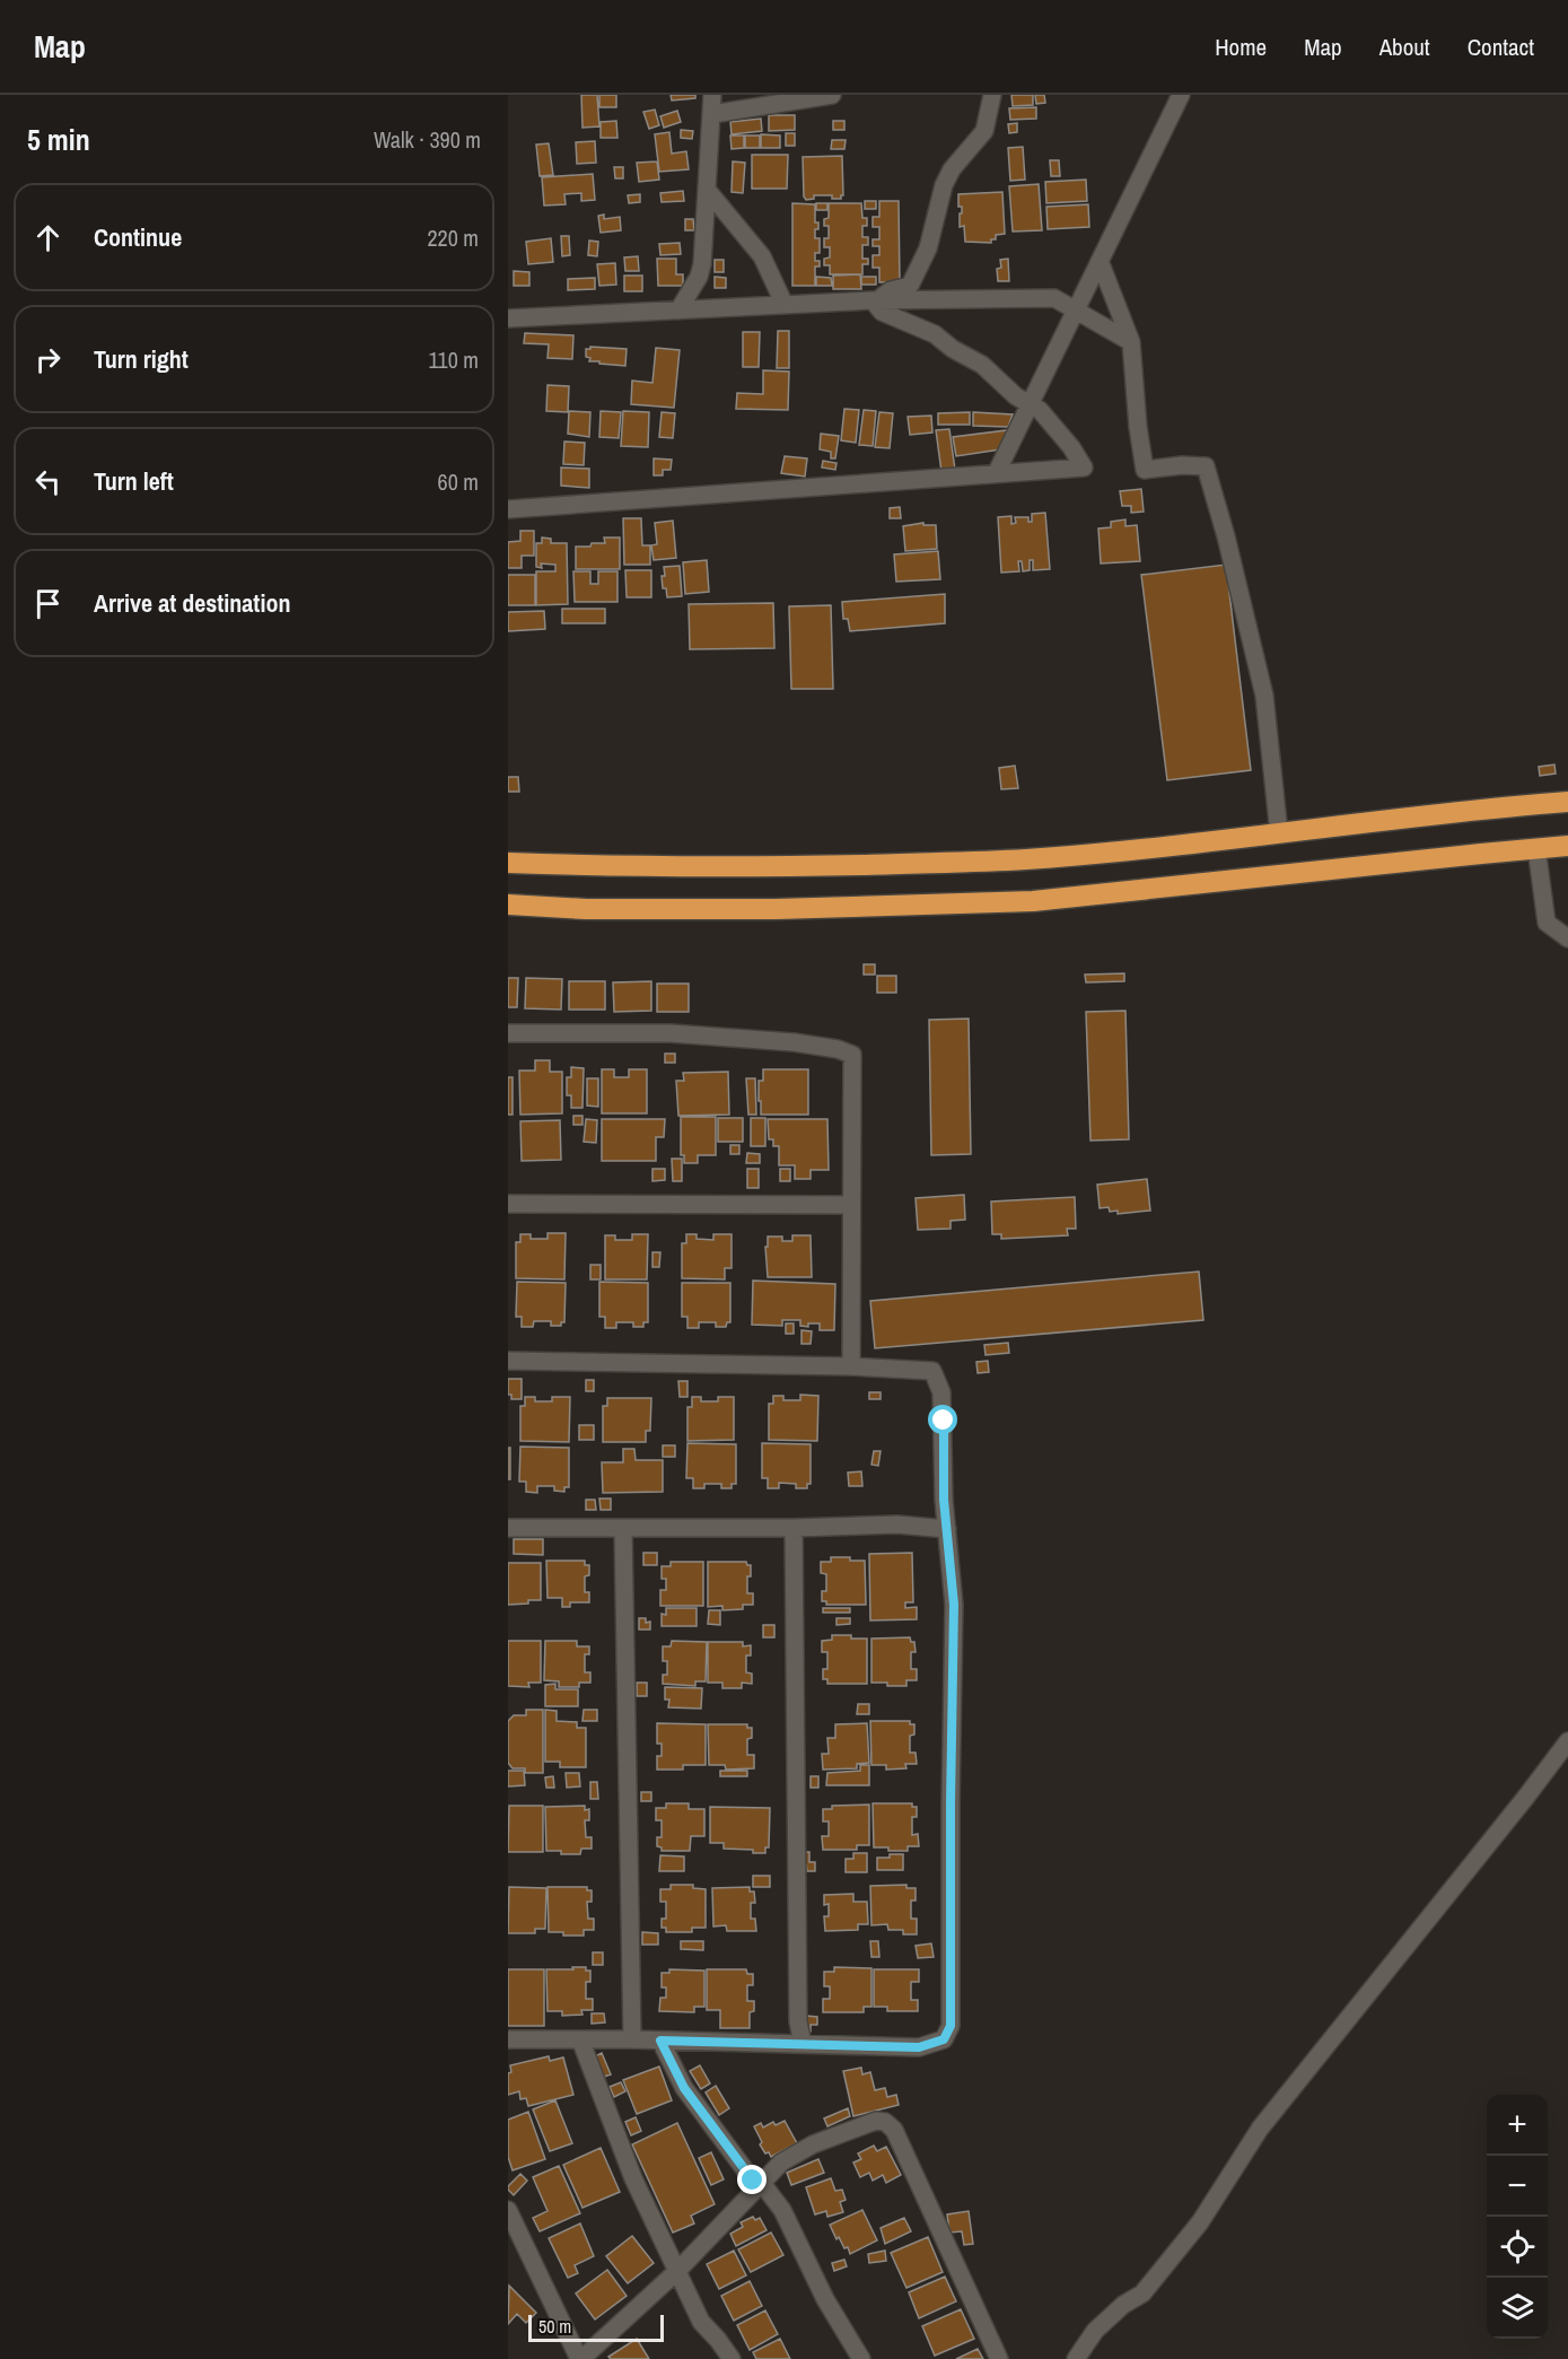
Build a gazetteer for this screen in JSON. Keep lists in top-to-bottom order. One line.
{"scale_bar":"50 m","page":{"header":"Map","nav":["Home","Map","About","Contact"],"heading":["5 min","Walk · 390 m"],"list":[["Continue","220 m"],["Turn right","110 m"],["Turn left","60 m"],"Arrive at destination"],"map_buttons":["+","−"],"scale":"50 m"}}
